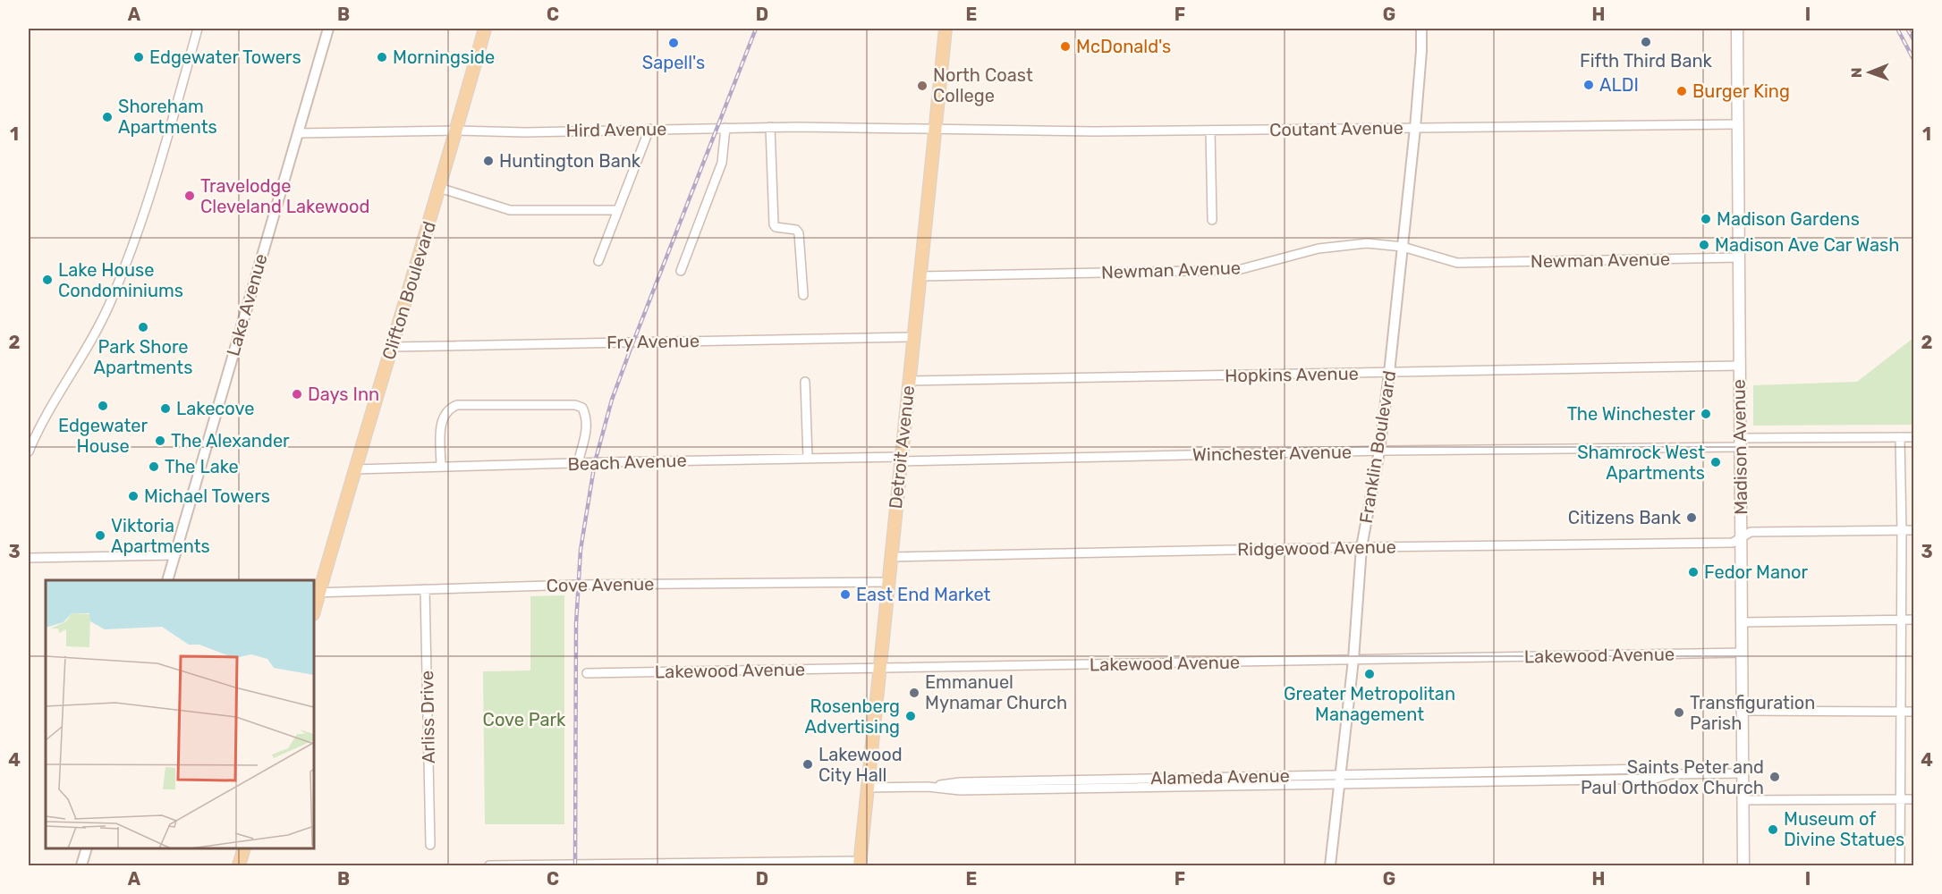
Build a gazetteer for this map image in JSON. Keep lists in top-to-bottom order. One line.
{"streets":{"main road":["Clifton Boulevard","Detroit Avenue","Madison Avenue"],"street":["Coutant Avenue","Hird Avenue","Newman Avenue","Lake Avenue","Fry Avenue","Hopkins Avenue","Franklin Boulevard","Winchester Avenue","Beach Avenue","Ridgewood Avenue","Cove Avenue","Lakewood Avenue","Arliss Drive","Alameda Avenue"]},"crossings":[["Coutant Avenue","Hird Avenue"],["Coutant Avenue","Detroit Avenue"],["Coutant Avenue","Franklin Boulevard"],["Coutant Avenue","Madison Avenue"],["Hird Avenue","Clifton Boulevard"],["Hird Avenue","Lake Avenue"],["Hird Avenue","Detroit Avenue"],["Newman Avenue","Detroit Avenue"],["Newman Avenue","Franklin Boulevard"],["Newman Avenue","Madison Avenue"],["Clifton Boulevard","Fry Avenue"],["Clifton Boulevard","Beach Avenue"],["Clifton Boulevard","Cove Avenue"],["Fry Avenue","Detroit Avenue"],["Hopkins Avenue","Detroit Avenue"],["Hopkins Avenue","Franklin Boulevard"],["Hopkins Avenue","Madison Avenue"],["Detroit Avenue","Winchester Avenue"],["Detroit Avenue","Beach Avenue"],["Detroit Avenue","Ridgewood Avenue"],["Detroit Avenue","Cove Avenue"],["Detroit Avenue","Lakewood Avenue"],["Detroit Avenue","Alameda Avenue"],["Franklin Boulevard","Winchester Avenue"],["Franklin Boulevard","Ridgewood Avenue"],["Franklin Boulevard","Lakewood Avenue"],["Franklin Boulevard","Alameda Avenue"],["Madison Avenue","Winchester Avenue"],["Madison Avenue","Ridgewood Avenue"],["Madison Avenue","Lakewood Avenue"],["Madison Avenue","Alameda Avenue"],["Winchester Avenue","Beach Avenue"],["Cove Avenue","Arliss Drive"]],"parks":["Cove Park"],"places":["Fifth Third Bank","Sapell's","McDonald's","Edgewater Towers","Morningside","ALDI","North Coast College","Burger King","Shoreham Apartments","Huntington Bank","Travelodge Cleveland Lakewood","Madison Gardens","Madison Ave Car Wash","Lake House Condominiums","Park Shore Apartments","Days Inn","Edgewater House","Lakecove","The Winchester","The Alexander","Shamrock West Apartments","The Lake","Michael Towers","Citizens Bank","Viktoria Apartments","Fedor Manor","East End Market","Greater Metropolitan Management","Emmanuel Mynamar Church","Transfiguration Parish","Rosenberg Advertising","Lakewood City Hall","Saints Peter and Paul Orthodox Church","Museum of Divine Statues"],"north":"left","grid":{"columns":["A","B","C","D","E","F","G","H","I"],"rows":["1","2","3","4"]}}
